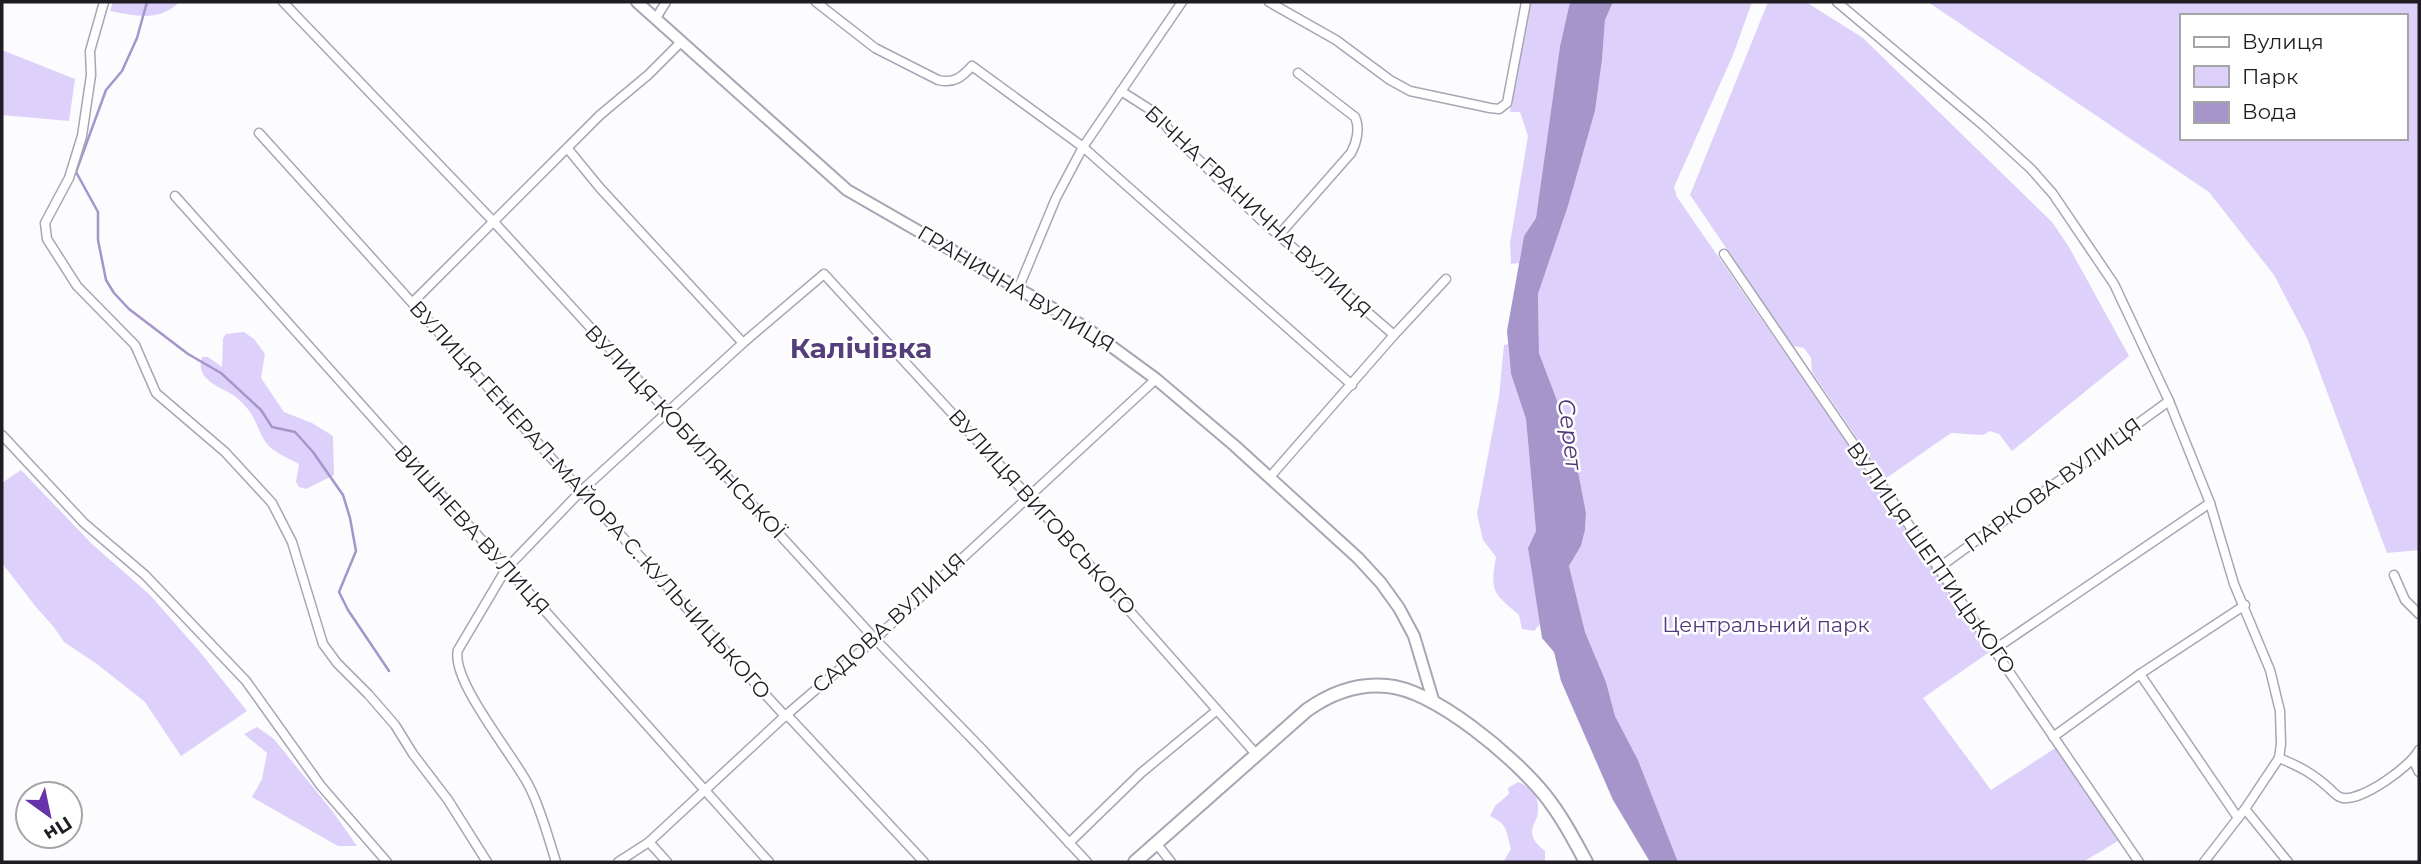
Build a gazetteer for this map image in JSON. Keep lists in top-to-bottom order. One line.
{"streets":{"street":["БІЧНА ГРАНИЧНА ВУЛИЦЯ","ГРАНИЧНА ВУЛИЦЯ","ВУЛИЦЯ КОБИЛЯНСЬКОЇ","ПАРКОВА ВУЛИЦЯ","ВУЛИЦЯ ГЕНЕРАЛ-МАЙОРА С. КУЛЬЧИЦЬКОГО","ВУЛИЦЯ ВИГОВСЬКОГО","ВИШНЕВА ВУЛИЦЯ","ВУЛИЦЯ ШЕПТИЦЬКОГО","САДОВА ВУЛИЦЯ"]},"crossings":[["БІЧНА ГРАНИЧНА ВУЛИЦЯ","ГРАНИЧНА ВУЛИЦЯ"],["ГРАНИЧНА ВУЛИЦЯ","САДОВА ВУЛИЦЯ"],["ВУЛИЦЯ КОБИЛЯНСЬКОЇ","САДОВА ВУЛИЦЯ"],["ПАРКОВА ВУЛИЦЯ","ВУЛИЦЯ ШЕПТИЦЬКОГО"],["ВУЛИЦЯ ГЕНЕРАЛ-МАЙОРА С. КУЛЬЧИЦЬКОГО","САДОВА ВУЛИЦЯ"],["ВУЛИЦЯ ВИГОВСЬКОГО","САДОВА ВУЛИЦЯ"],["ВИШНЕВА ВУЛИЦЯ","САДОВА ВУЛИЦЯ"]],"districts":["Калічівка"],"water":["Серет"],"parks":["Центральний парк"],"legend":["Вулиця","Парк","Вода"],"north":"bottom right"}
